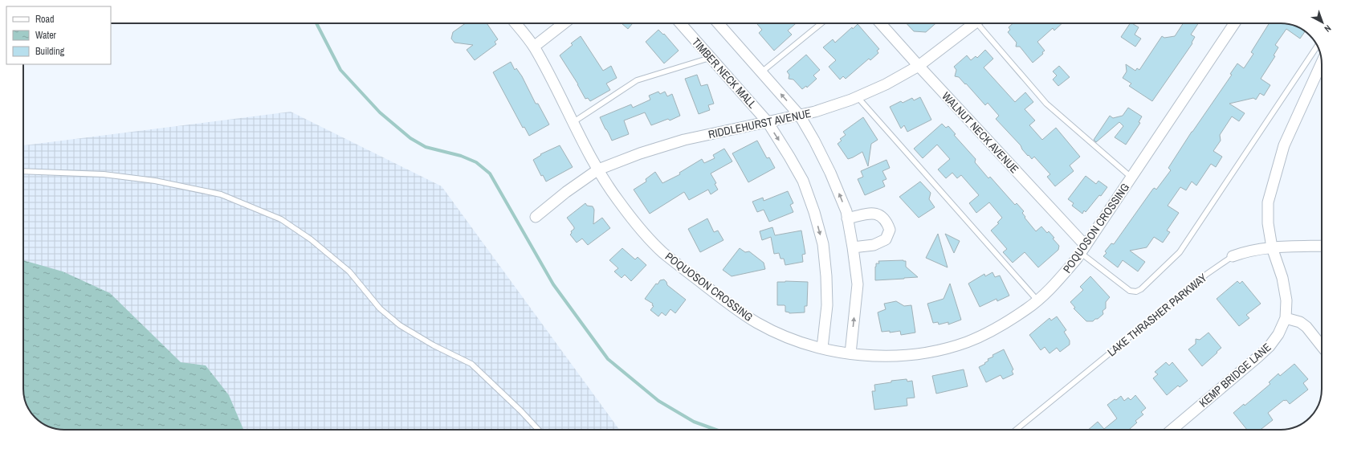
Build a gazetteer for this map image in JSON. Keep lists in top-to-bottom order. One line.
{"streets":{"street":["TIMBER NECK MALL","RIDDLEHURST AVENUE","WALNUT NECK AVENUE","POQUOSON CROSSING","LAKE THRASHER PARKWAY","KEMP BRIDGE LANE"]},"crossings":[["TIMBER NECK MALL","RIDDLEHURST AVENUE"],["TIMBER NECK MALL","POQUOSON CROSSING"],["RIDDLEHURST AVENUE","WALNUT NECK AVENUE"],["RIDDLEHURST AVENUE","POQUOSON CROSSING"],["WALNUT NECK AVENUE","POQUOSON CROSSING"],["LAKE THRASHER PARKWAY","KEMP BRIDGE LANE"]],"legend":["Road","Water","Building"],"north":"bottom right"}
